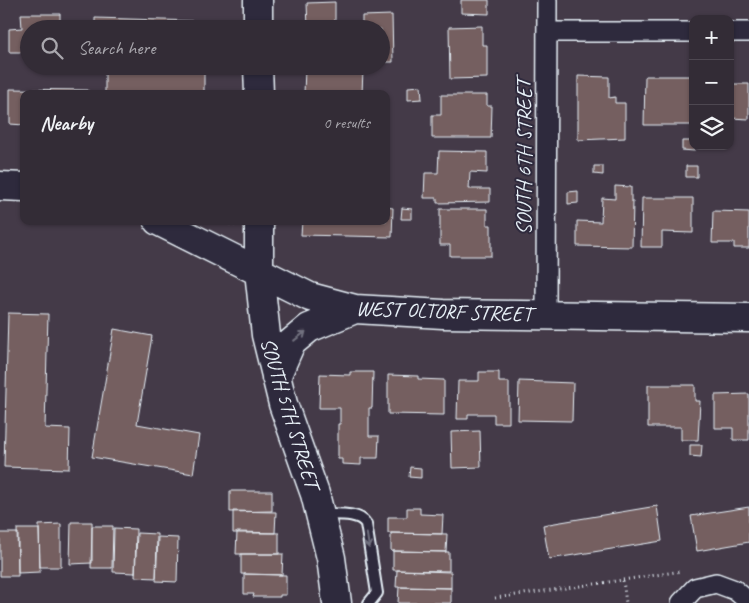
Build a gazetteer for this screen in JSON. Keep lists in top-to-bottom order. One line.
{"streets":{"main road":["WEST OLTORF STREET","SOUTH 5TH STREET"],"street":["SOUTH 6TH STREET"]},"crossings":[["SOUTH 6TH STREET","WEST OLTORF STREET"],["WEST OLTORF STREET","SOUTH 5TH STREET"]],"page":{"map_buttons":["+","−"],"search":"Search here","heading":["Nearby","0 results"]}}
